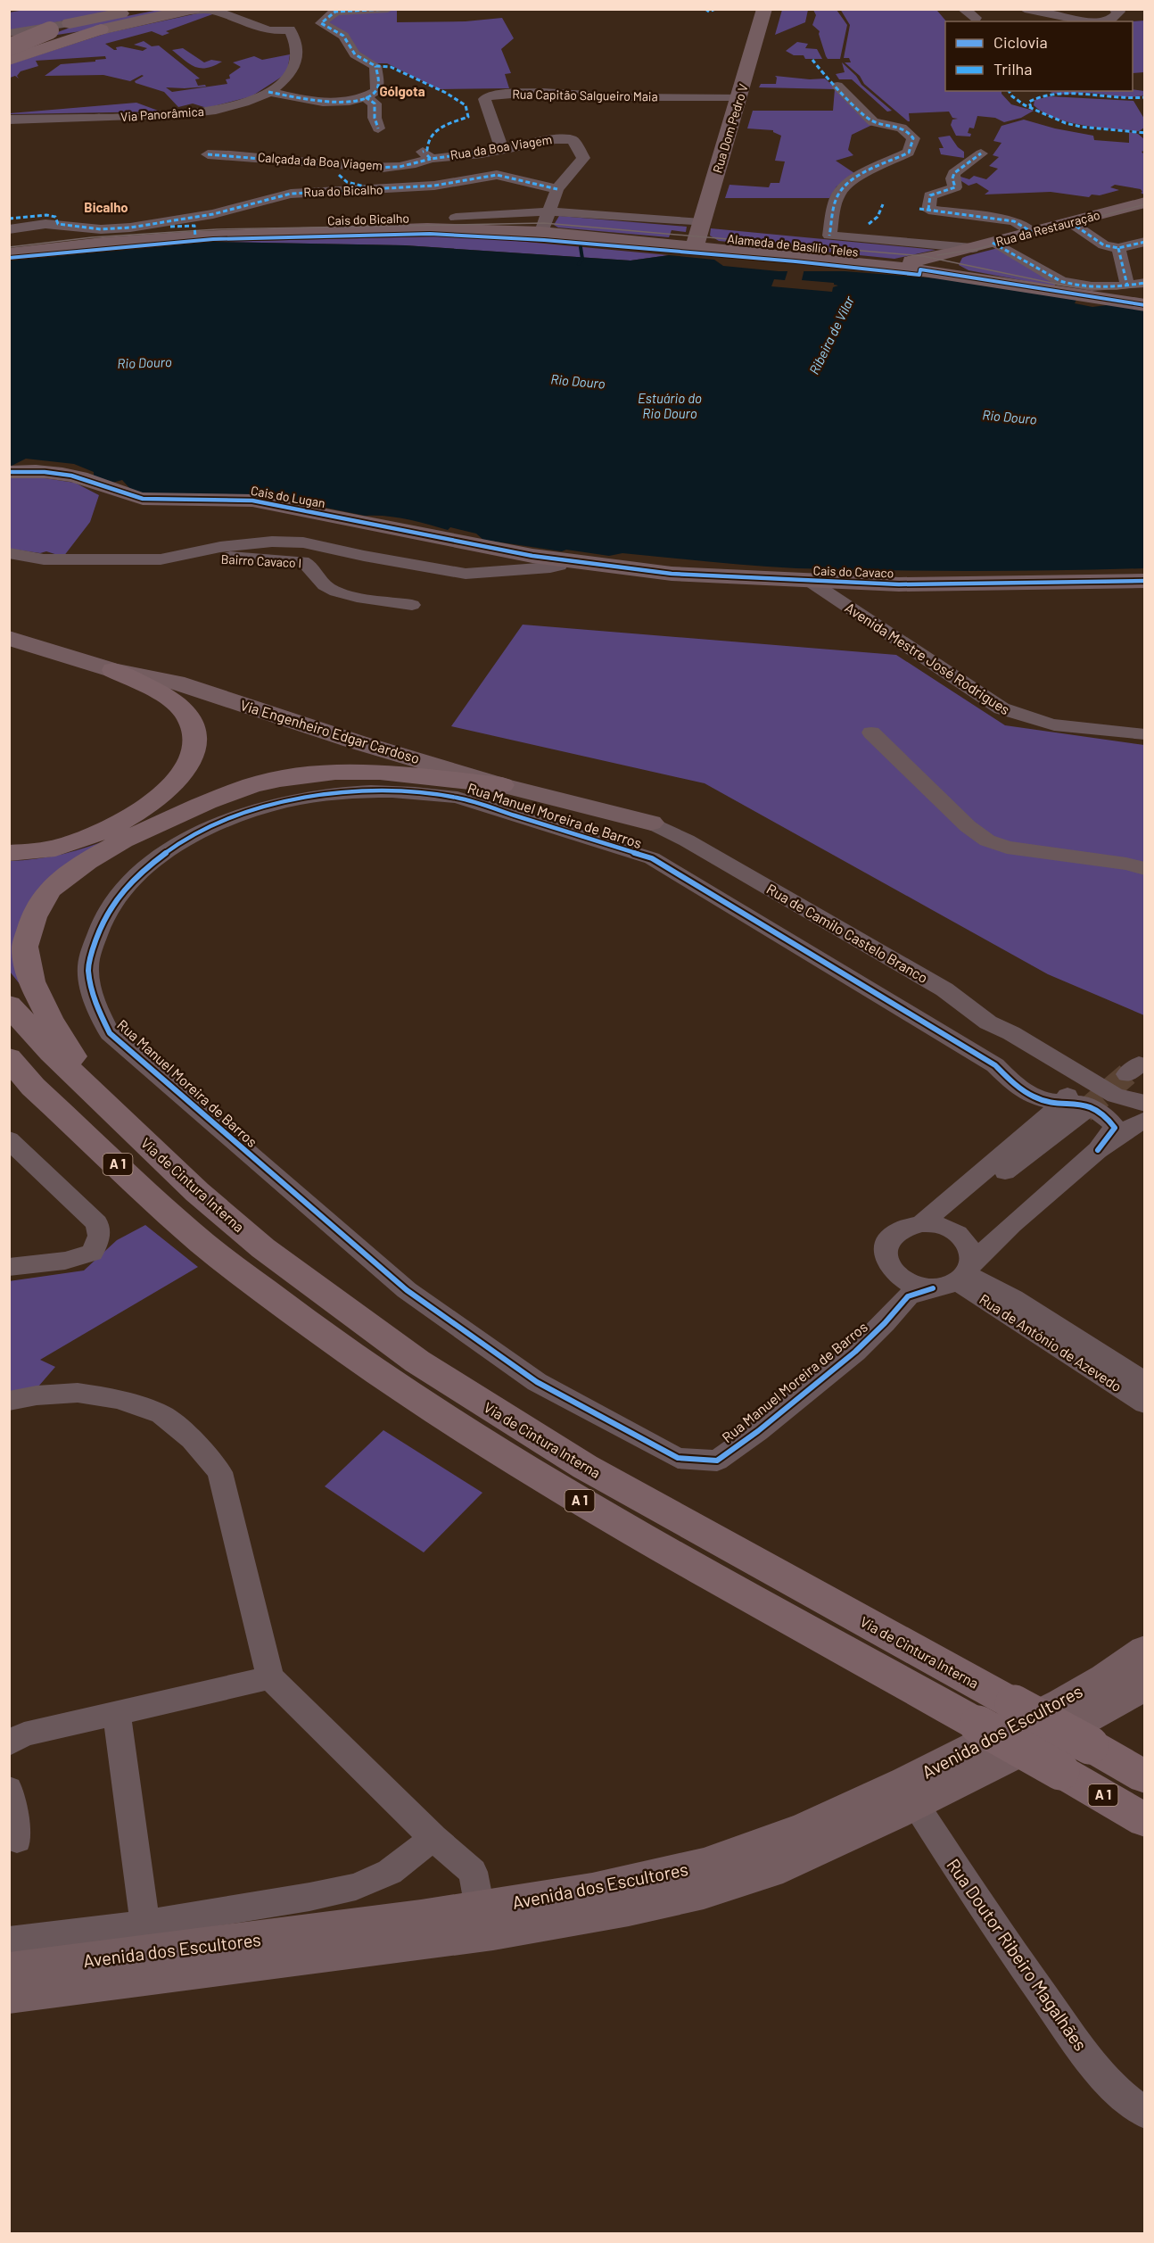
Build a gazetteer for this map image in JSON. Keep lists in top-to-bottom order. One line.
{"streets":{"highway":["A 1","Via de Cintura Interna"],"main road":["Rua Dom Pedro V","Cais do Bicalho","Rua da Restauração","Alameda de Basílio Teles","Cais do Lugan","Cais do Cavaco","Via Engenheiro Edgar Cardoso","Avenida dos Escultores"],"street":["Rua Capitão Salgueiro Maia","Via Panorâmica","Rua da Boa Viagem","Calçada da Boa Viagem","Rua do Bicalho","Bairro Cavaco I","Avenida Mestre José Rodrigues","Rua Manuel Moreira de Barros","Rua de Camilo Castelo Branco","Rua de António de Azevedo","Rua Doutor Ribeiro Magalhães"]},"crossings":[["Rua Capitão Salgueiro Maia","Rua Dom Pedro V"],["Rua Capitão Salgueiro Maia","Rua da Boa Viagem"],["Rua Dom Pedro V","Alameda de Basílio Teles"],["Rua da Boa Viagem","Calçada da Boa Viagem"],["Rua da Boa Viagem","Rua do Bicalho"],["Rua da Boa Viagem","Cais do Bicalho"],["Rua da Boa Viagem","Alameda de Basílio Teles"],["Calçada da Boa Viagem","Rua do Bicalho"],["Rua do Bicalho","Cais do Bicalho"],["Cais do Bicalho","Alameda de Basílio Teles"],["Rua da Restauração","Alameda de Basílio Teles"],["Cais do Lugan","Cais do Cavaco"],["Cais do Cavaco","Avenida Mestre José Rodrigues"],["Via Engenheiro Edgar Cardoso","Rua de Camilo Castelo Branco"],["Rua Manuel Moreira de Barros","Rua de António de Azevedo"],["Avenida dos Escultores","Rua Doutor Ribeiro Magalhães"]],"districts":["Gólgota","Bicalho"],"water":["Ribeira de Vilar","Rio Douro","Estuário do Rio Douro"],"legend":["Ciclovia","Trilha"]}
